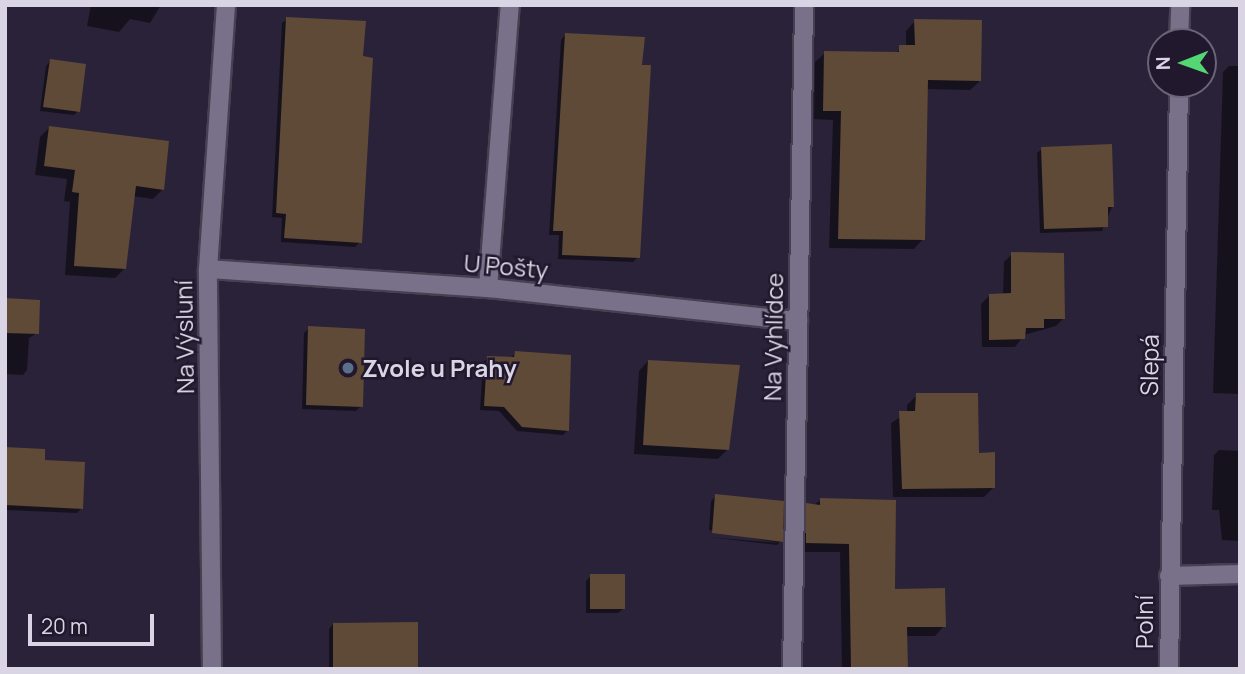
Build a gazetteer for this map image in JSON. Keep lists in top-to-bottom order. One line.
{"streets":{"street":["U Pošty","Na Výsluní","Na Vyhlídce","Slepá","Polní"]},"crossings":[["U Pošty","Na Výsluní"],["U Pošty","Na Vyhlídce"],["Slepá","Polní"]],"places":["Zvole u Prahy"],"scale_bar":"20 m","north":"left"}
